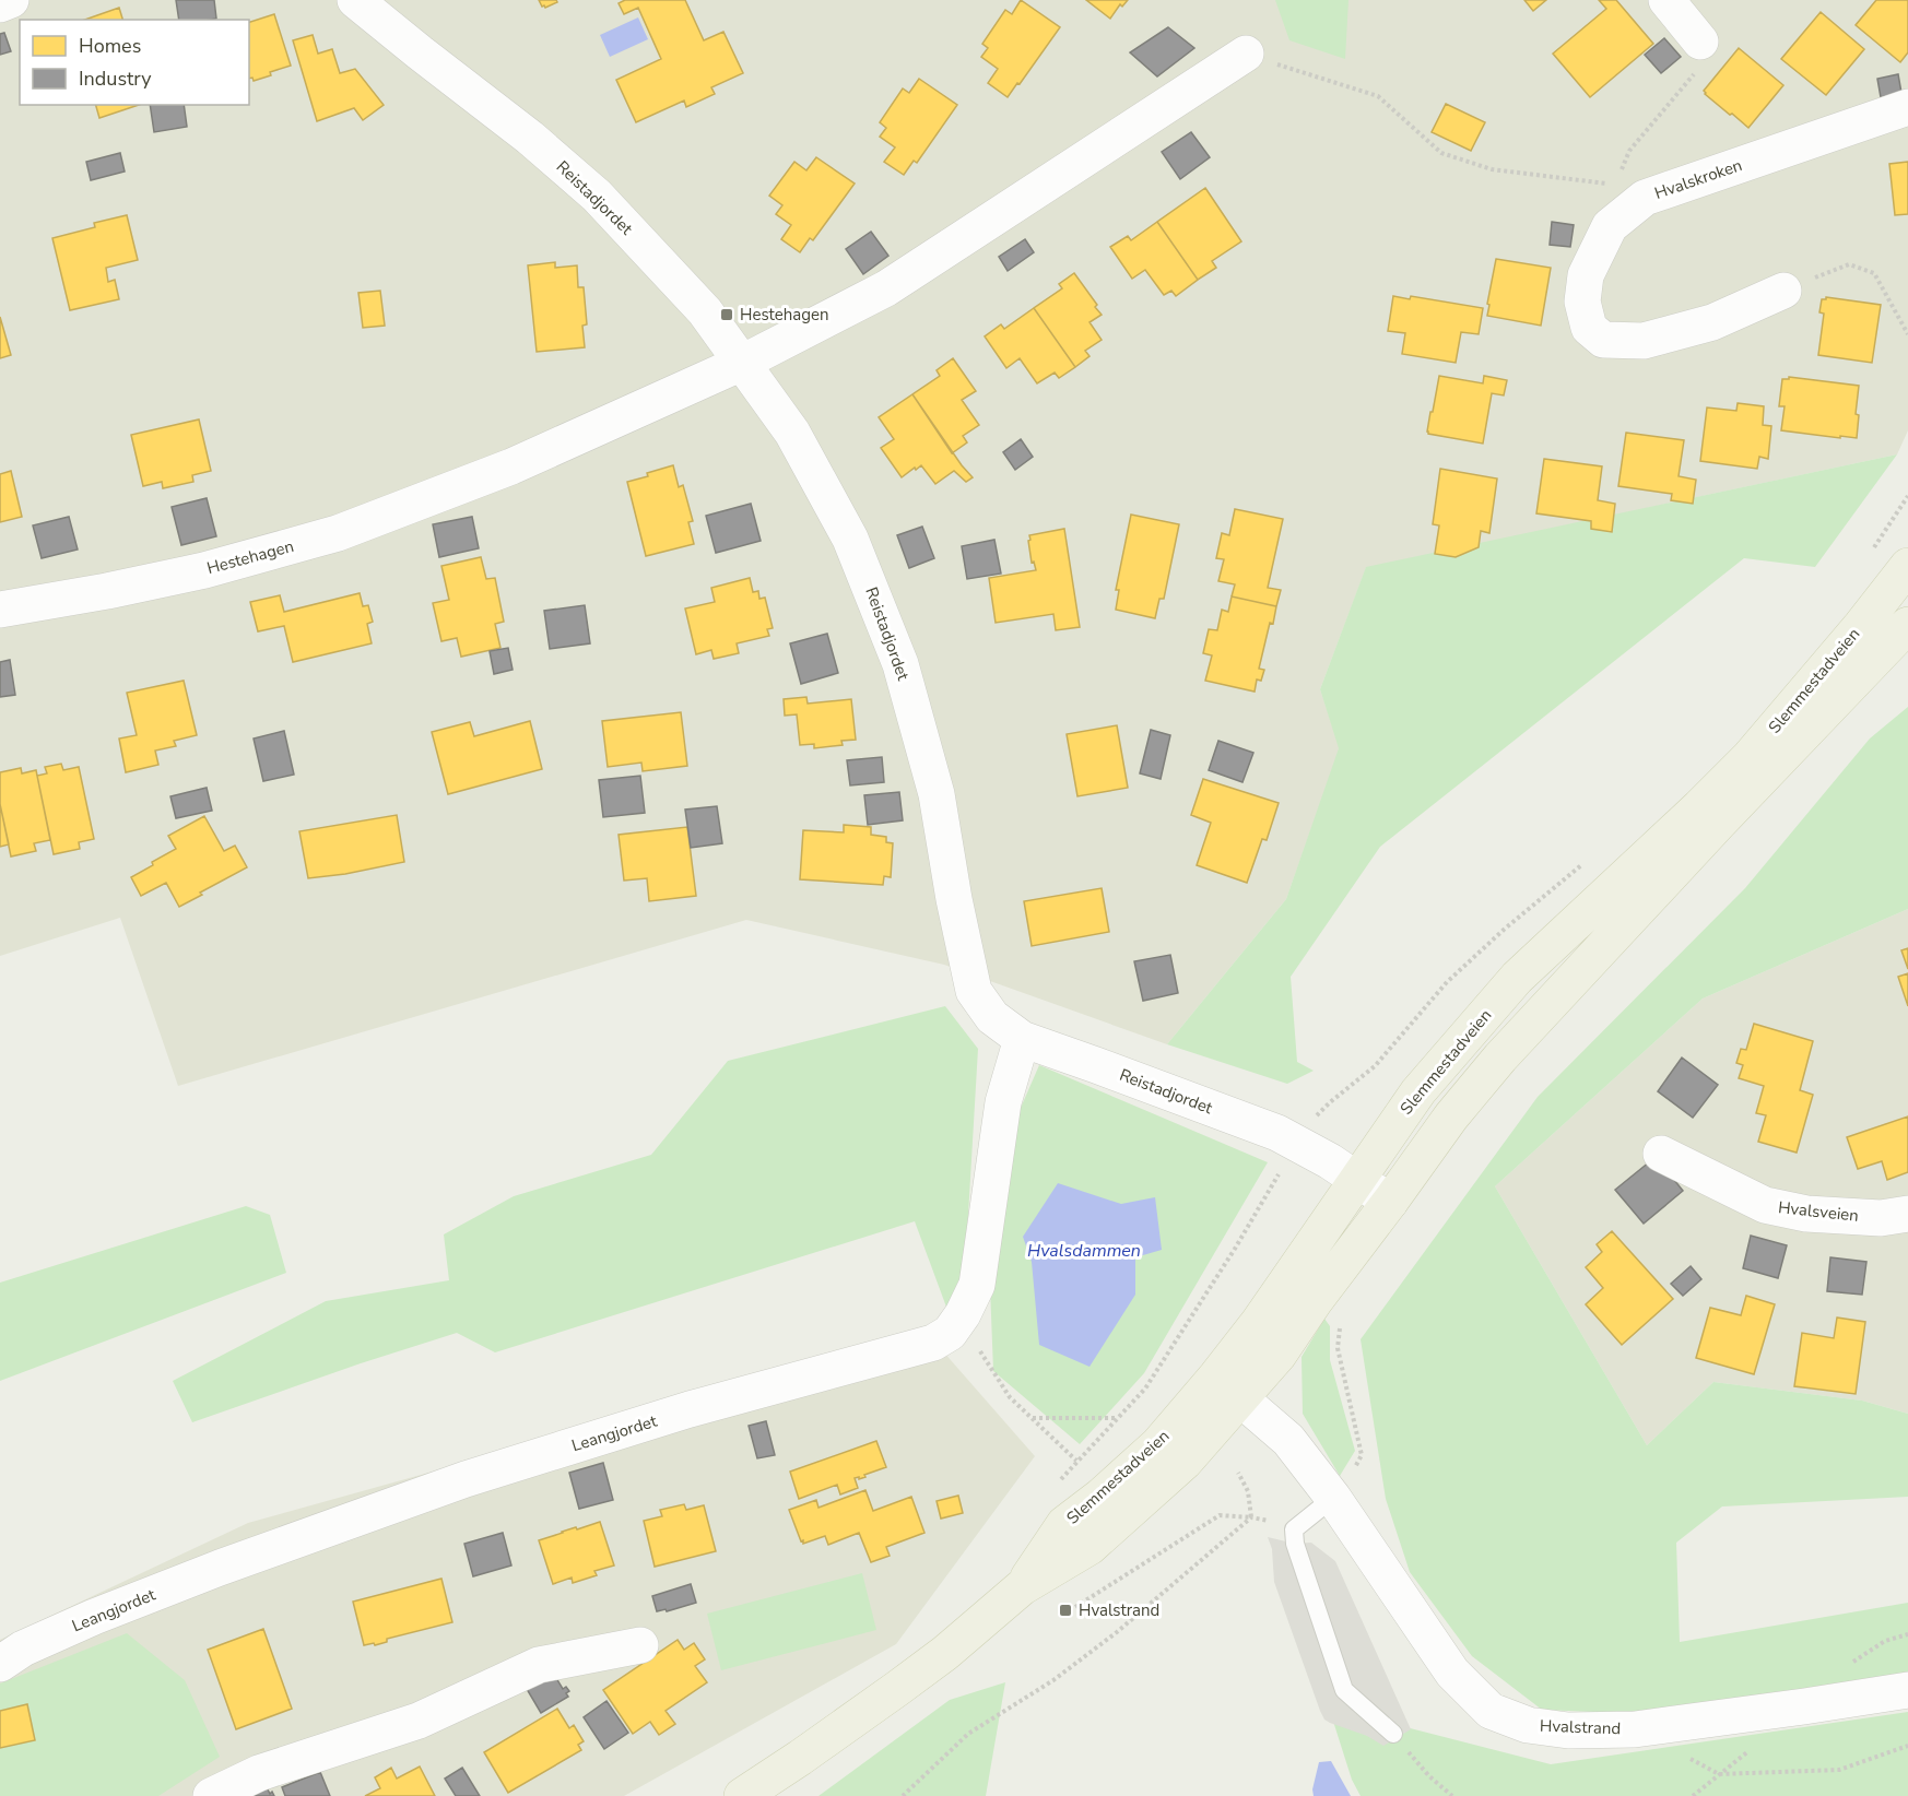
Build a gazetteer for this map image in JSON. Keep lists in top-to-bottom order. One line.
{"streets":{"main road":["Slemmestadveien"],"street":["Hvalskroken","Reistadjordet","Hestehagen","Hvalsveien","Leangjordet","Hvalstrand"]},"crossings":[["Reistadjordet","Hestehagen"],["Reistadjordet","Slemmestadveien"],["Reistadjordet","Leangjordet"],["Slemmestadveien","Hvalstrand"]],"water":["Hvalsdammen"],"places":{"transit":["Hestehagen","Hvalstrand"]},"legend":["Homes","Industry"]}
